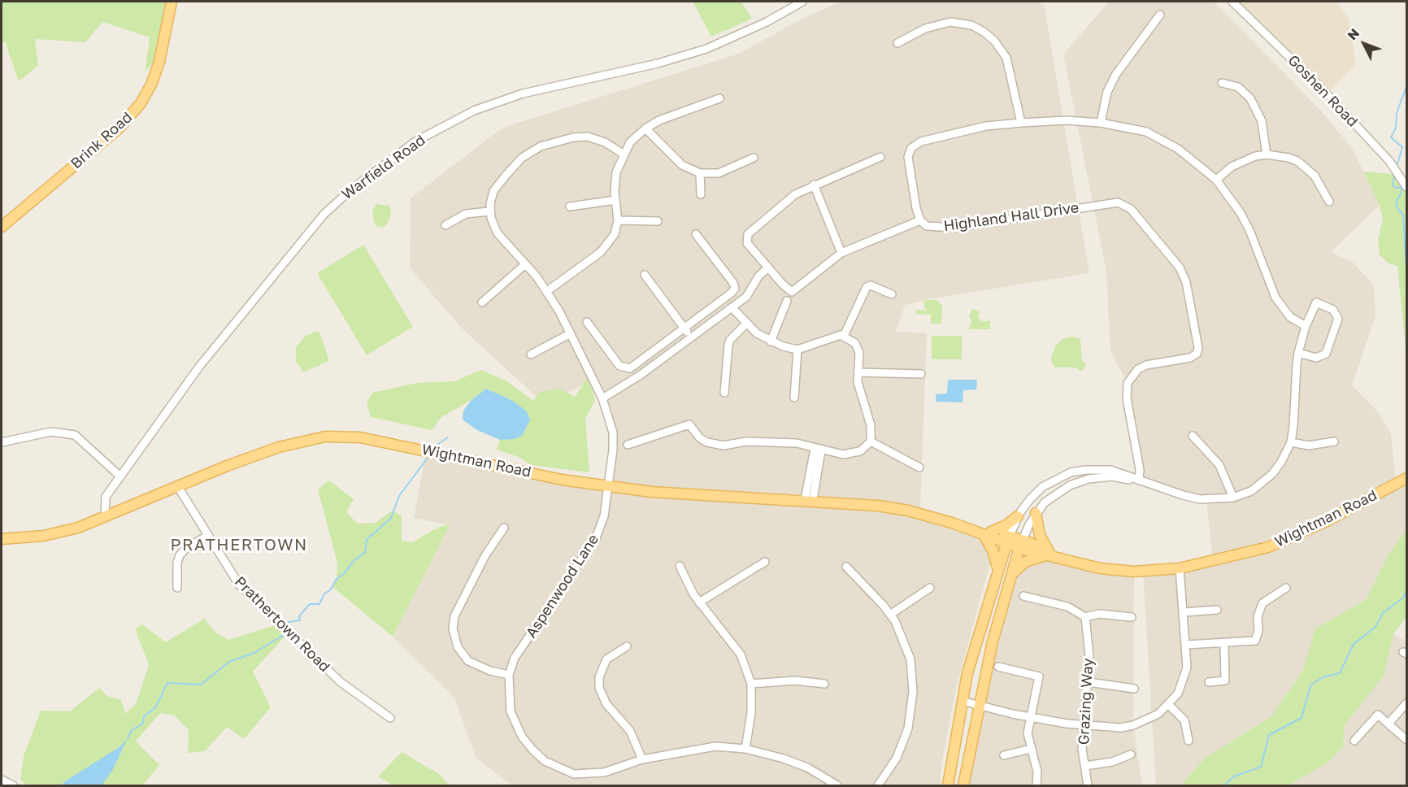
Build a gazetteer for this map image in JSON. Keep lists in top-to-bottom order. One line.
{"streets":{"main road":["Brink Road","Wightman Road"],"street":["Goshen Road","Warfield Road","Highland Hall Drive","Aspenwood Lane","Prathertown Road","Grazing Way"]},"crossings":[["Warfield Road","Wightman Road"],["Wightman Road","Aspenwood Lane"],["Wightman Road","Prathertown Road"]],"districts":["PRATHERTOWN"],"north":"top left"}
